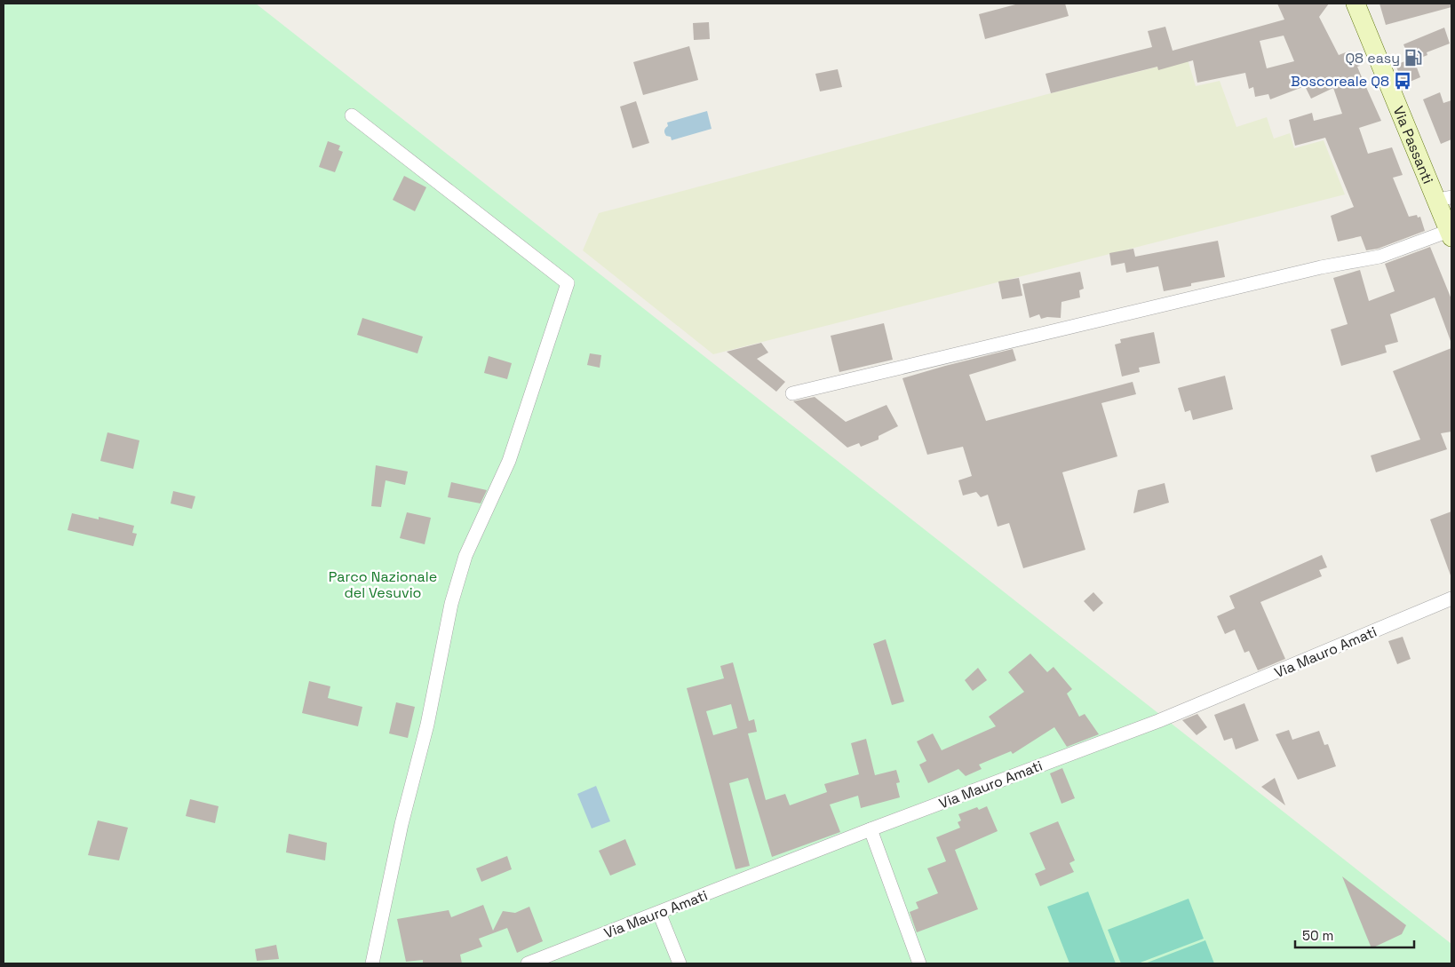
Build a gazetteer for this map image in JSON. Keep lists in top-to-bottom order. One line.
{"streets":{"main road":["Via Passanti"],"street":["Via Mauro Amati"]},"parks":["Parco Nazionale del Vesuvio"],"places":{"fuel station":["Q8 easy"],"bus stop":["Boscoreale Q8"]},"scale_bar":"50 m"}
